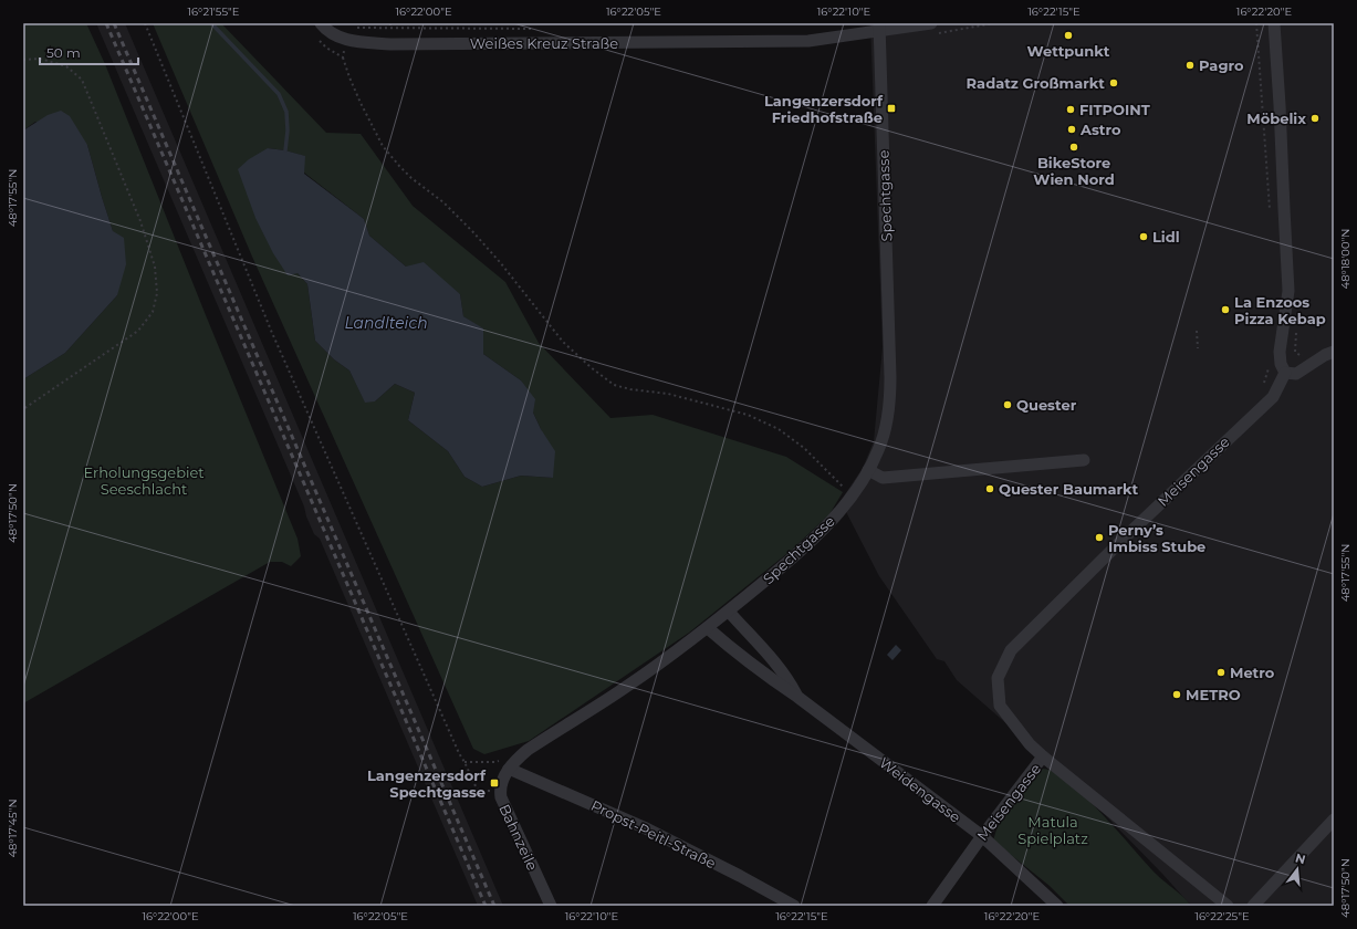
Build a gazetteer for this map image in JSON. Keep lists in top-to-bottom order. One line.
{"streets":{"street":["Weißes Kreuz Straße","Spechtgasse","Meisengasse","Weidengasse","Propst-Peitl-Straße","Bahnzeile"]},"crossings":[["Weißes Kreuz Straße","Spechtgasse"],["Spechtgasse","Weidengasse"],["Spechtgasse","Propst-Peitl-Straße"],["Spechtgasse","Bahnzeile"],["Meisengasse","Weidengasse"],["Propst-Peitl-Straße","Bahnzeile"]],"water":["Landlteich"],"parks":["Erholungsgebiet Seeschlacht","Matula Spielplatz"],"places":{"other":["Wettpunkt","Pagro","Radatz Großmarkt","FITPOINT","Möbelix","Astro","BikeStore Wien Nord","Lidl","La Enzoos Pizza Kebap","Quester","Quester Baumarkt","Perny’s Imbiss Stube","Metro","METRO"],"transit":["Langenzersdorf Friedhofstraße","Langenzersdorf Spechtgasse"]},"scale_bar":"50 m","north":"top","coordinates":["16°21'55\"E","16°22'00\"E","16°22'05\"E","16°22'10\"E","16°22'15\"E","16°22'20\"E","48°17'55\"N","48°18'00\"N","48°17'50\"N","48°17'45\"N","16°22'25\"E"]}
